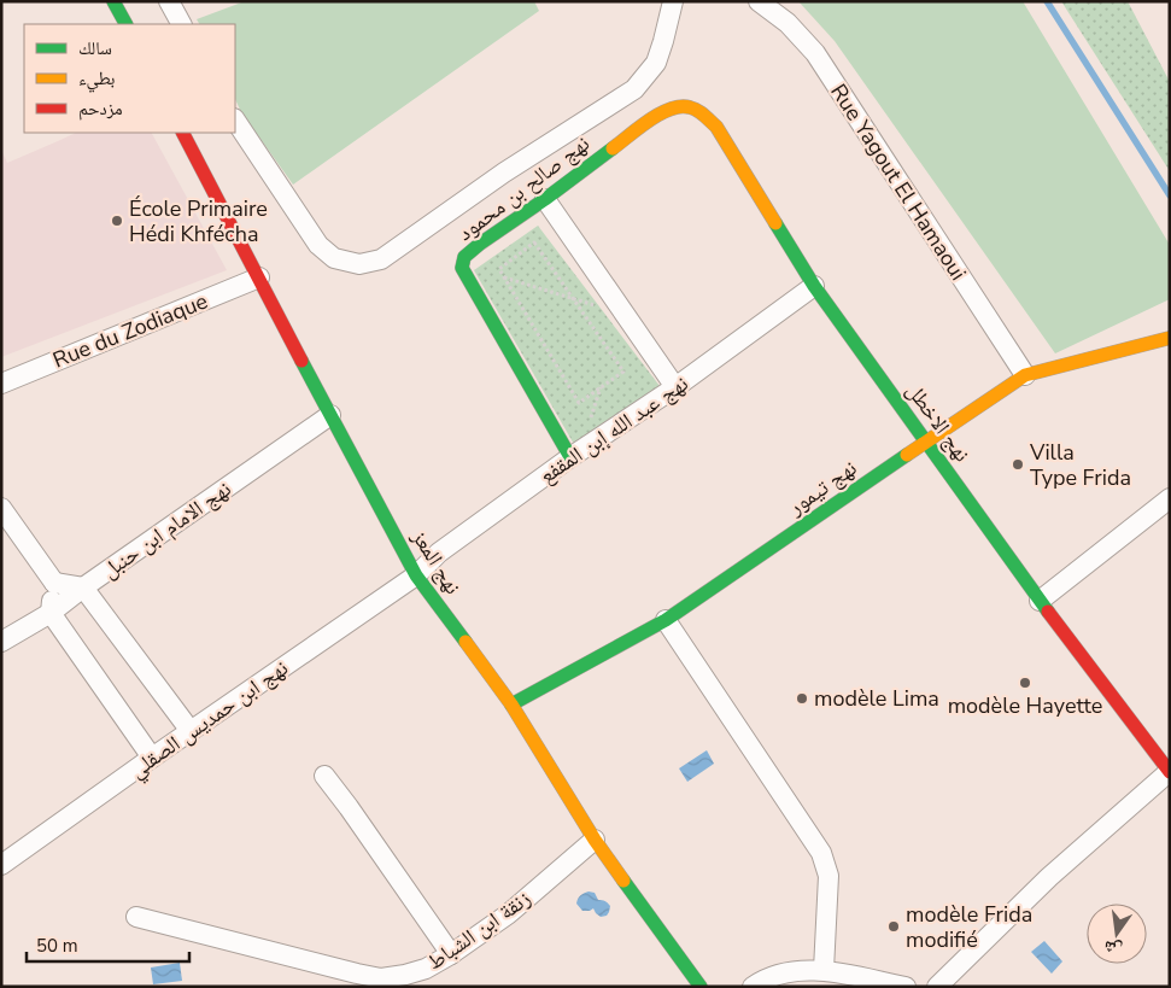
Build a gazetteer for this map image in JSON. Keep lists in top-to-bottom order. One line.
{"streets":{"street":["Rue Yagout El Hamaoui","نهج صالح بن محمود","Rue du Zodiaque","نهج الاخطل","نهج عبد الله إبن المقفع","نهج تيمور","نهج الامام ابن حنبل","نهج المعز","نهج ابن حمديس الصقلي","زنقة ابن الشباط"]},"crossings":[["Rue Yagout El Hamaoui","نهج تيمور"],["نهج صالح بن محمود","نهج الاخطل"],["نهج صالح بن محمود","نهج عبد الله إبن المقفع"],["Rue du Zodiaque","نهج المعز"],["نهج الاخطل","نهج عبد الله إبن المقفع"],["نهج الاخطل","نهج تيمور"],["نهج عبد الله إبن المقفع","نهج المعز"],["نهج عبد الله إبن المقفع","نهج ابن حمديس الصقلي"],["نهج تيمور","نهج المعز"],["نهج الامام ابن حنبل","نهج المعز"],["نهج المعز","نهج ابن حمديس الصقلي"],["نهج المعز","زنقة ابن الشباط"]],"places":["École Primaire Hédi Khfécha","Villa Type Frida","modèle Hayette","modèle Lima","modèle Frida modifié"],"legend":["سالك","بطيء","مزدحم"],"scale_bar":"50 m","north":"bottom"}
